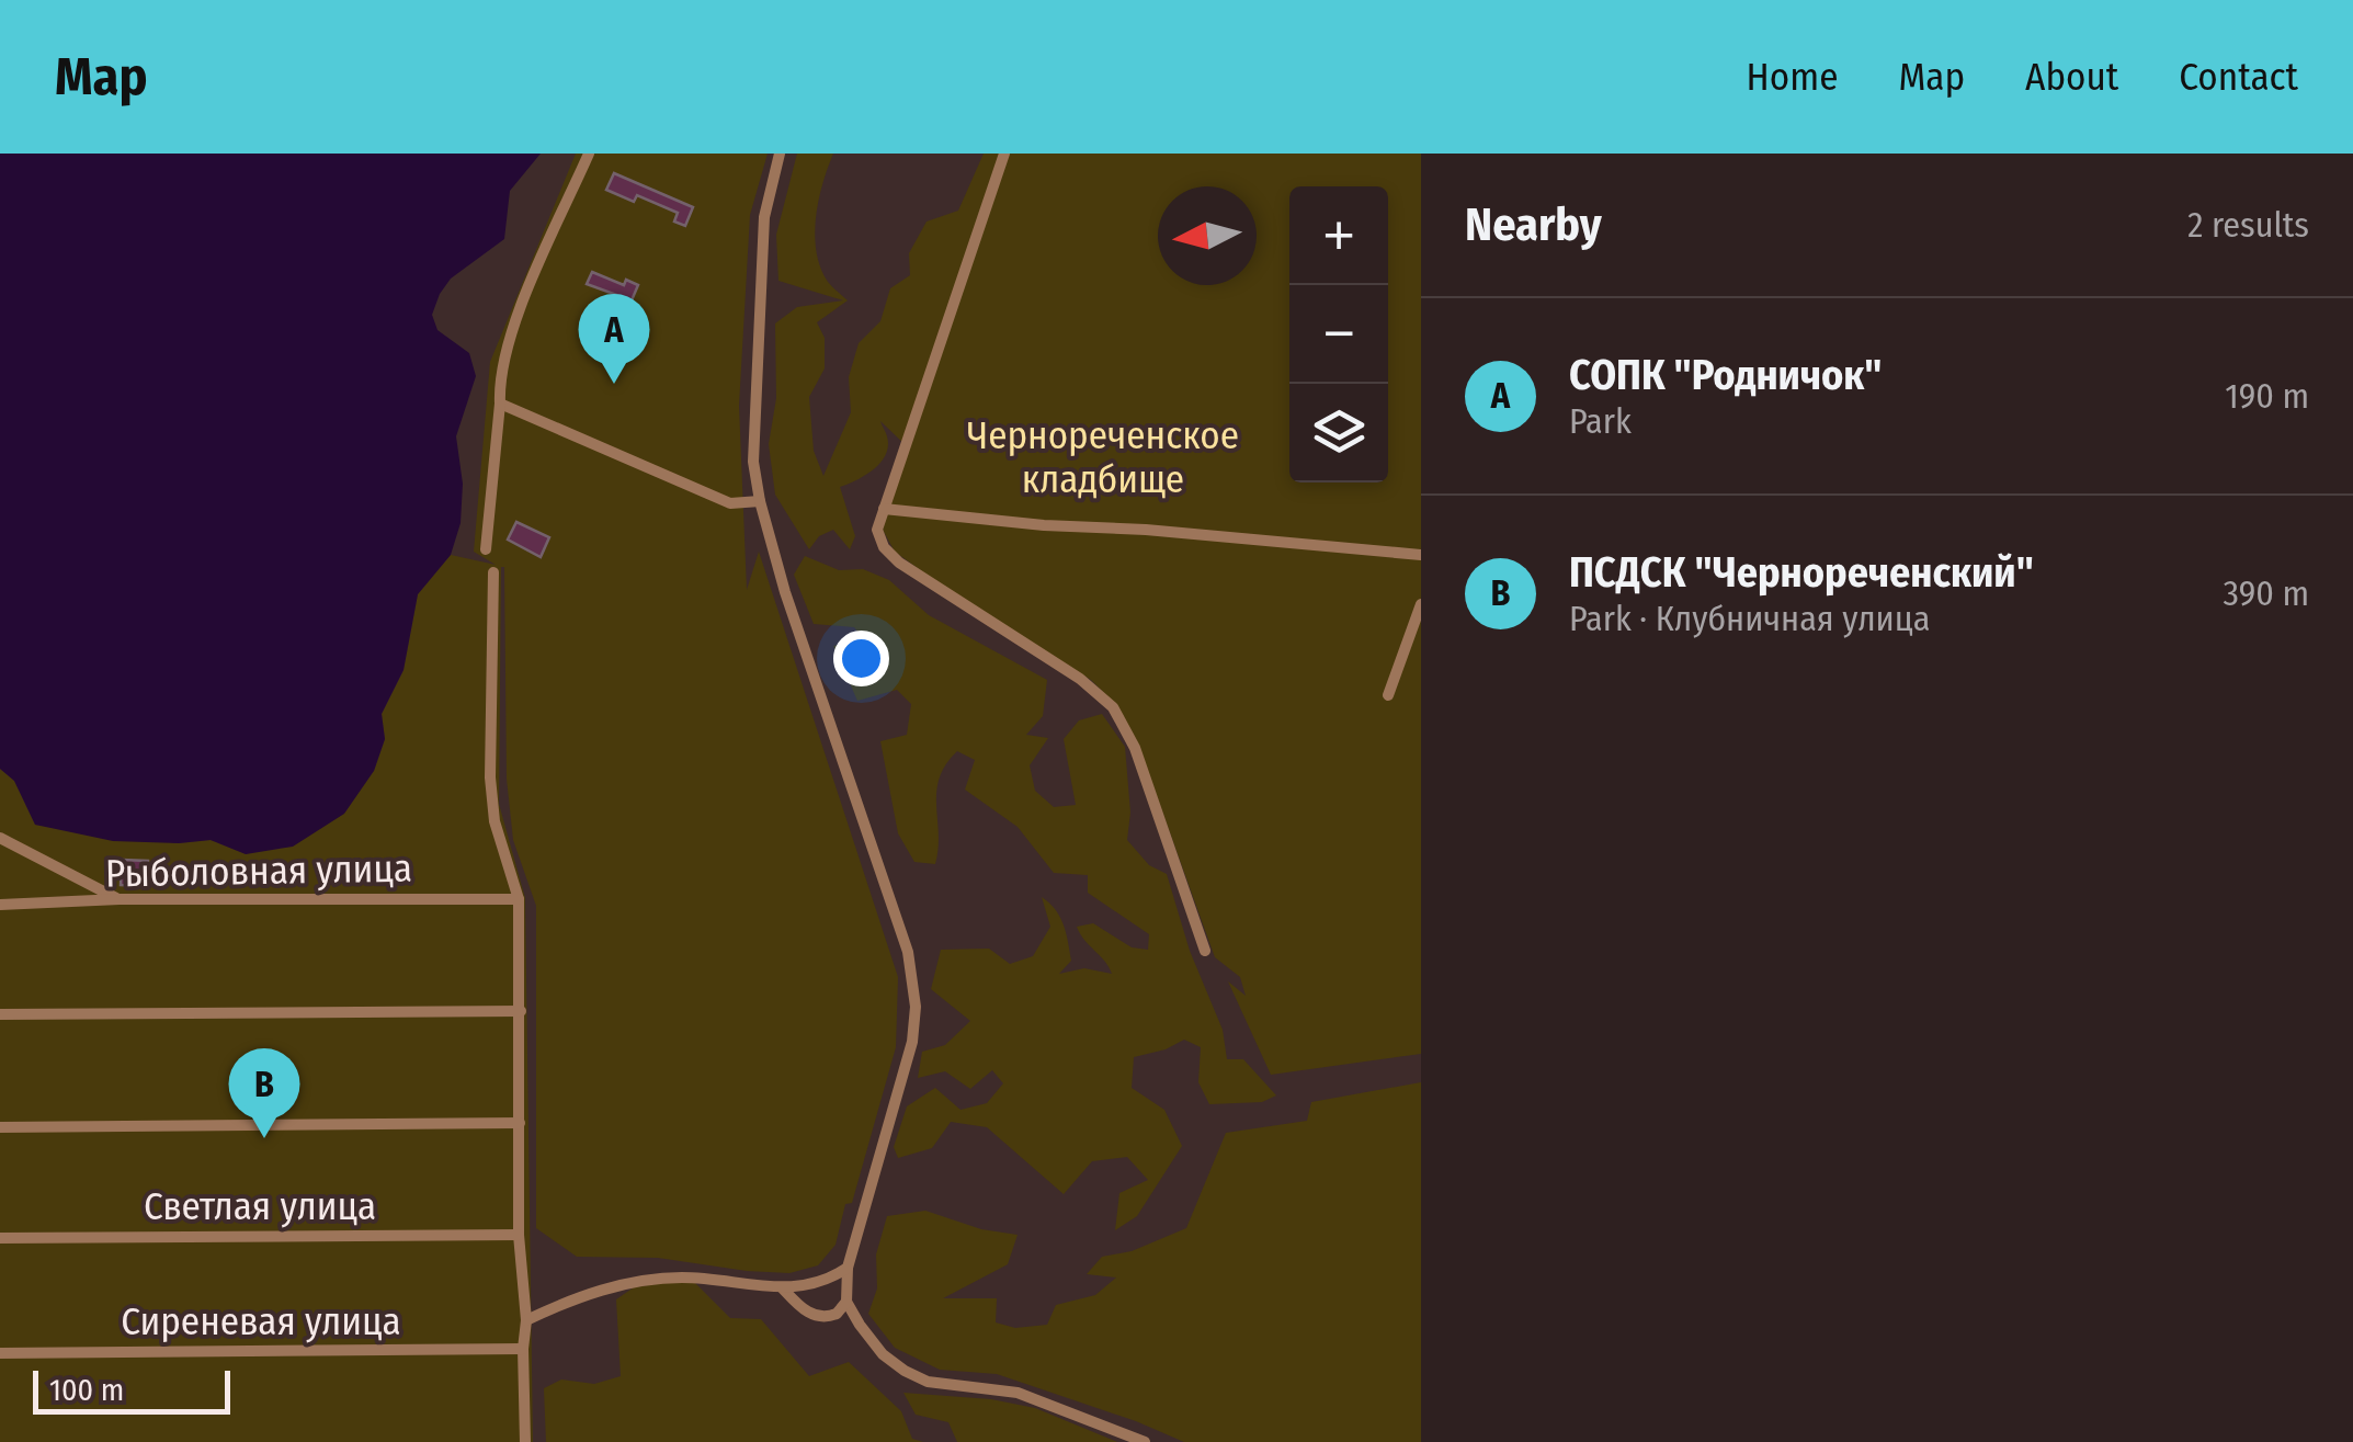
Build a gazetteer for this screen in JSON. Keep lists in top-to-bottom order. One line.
{"streets":{"street":["Рыболовная улица","Светлая улица","Сиреневая улица"]},"parks":["Чернореченское кладбище"],"scale_bar":"100 m","north":"left","page":{"header":"Map","nav":["Home","Map","About","Contact"],"heading":["Nearby","2 results"],"map_buttons":["+","−"],"pins":["A","B"],"list":[{"mark":"A","name":"СОПК \"Родничок\"","note":"Park","value":"190 m"},{"mark":"B","name":"ПСДСК \"Чернореченский\"","note":"Park · Клубничная улица","value":"390 m"}],"scale":"100 m"}}
